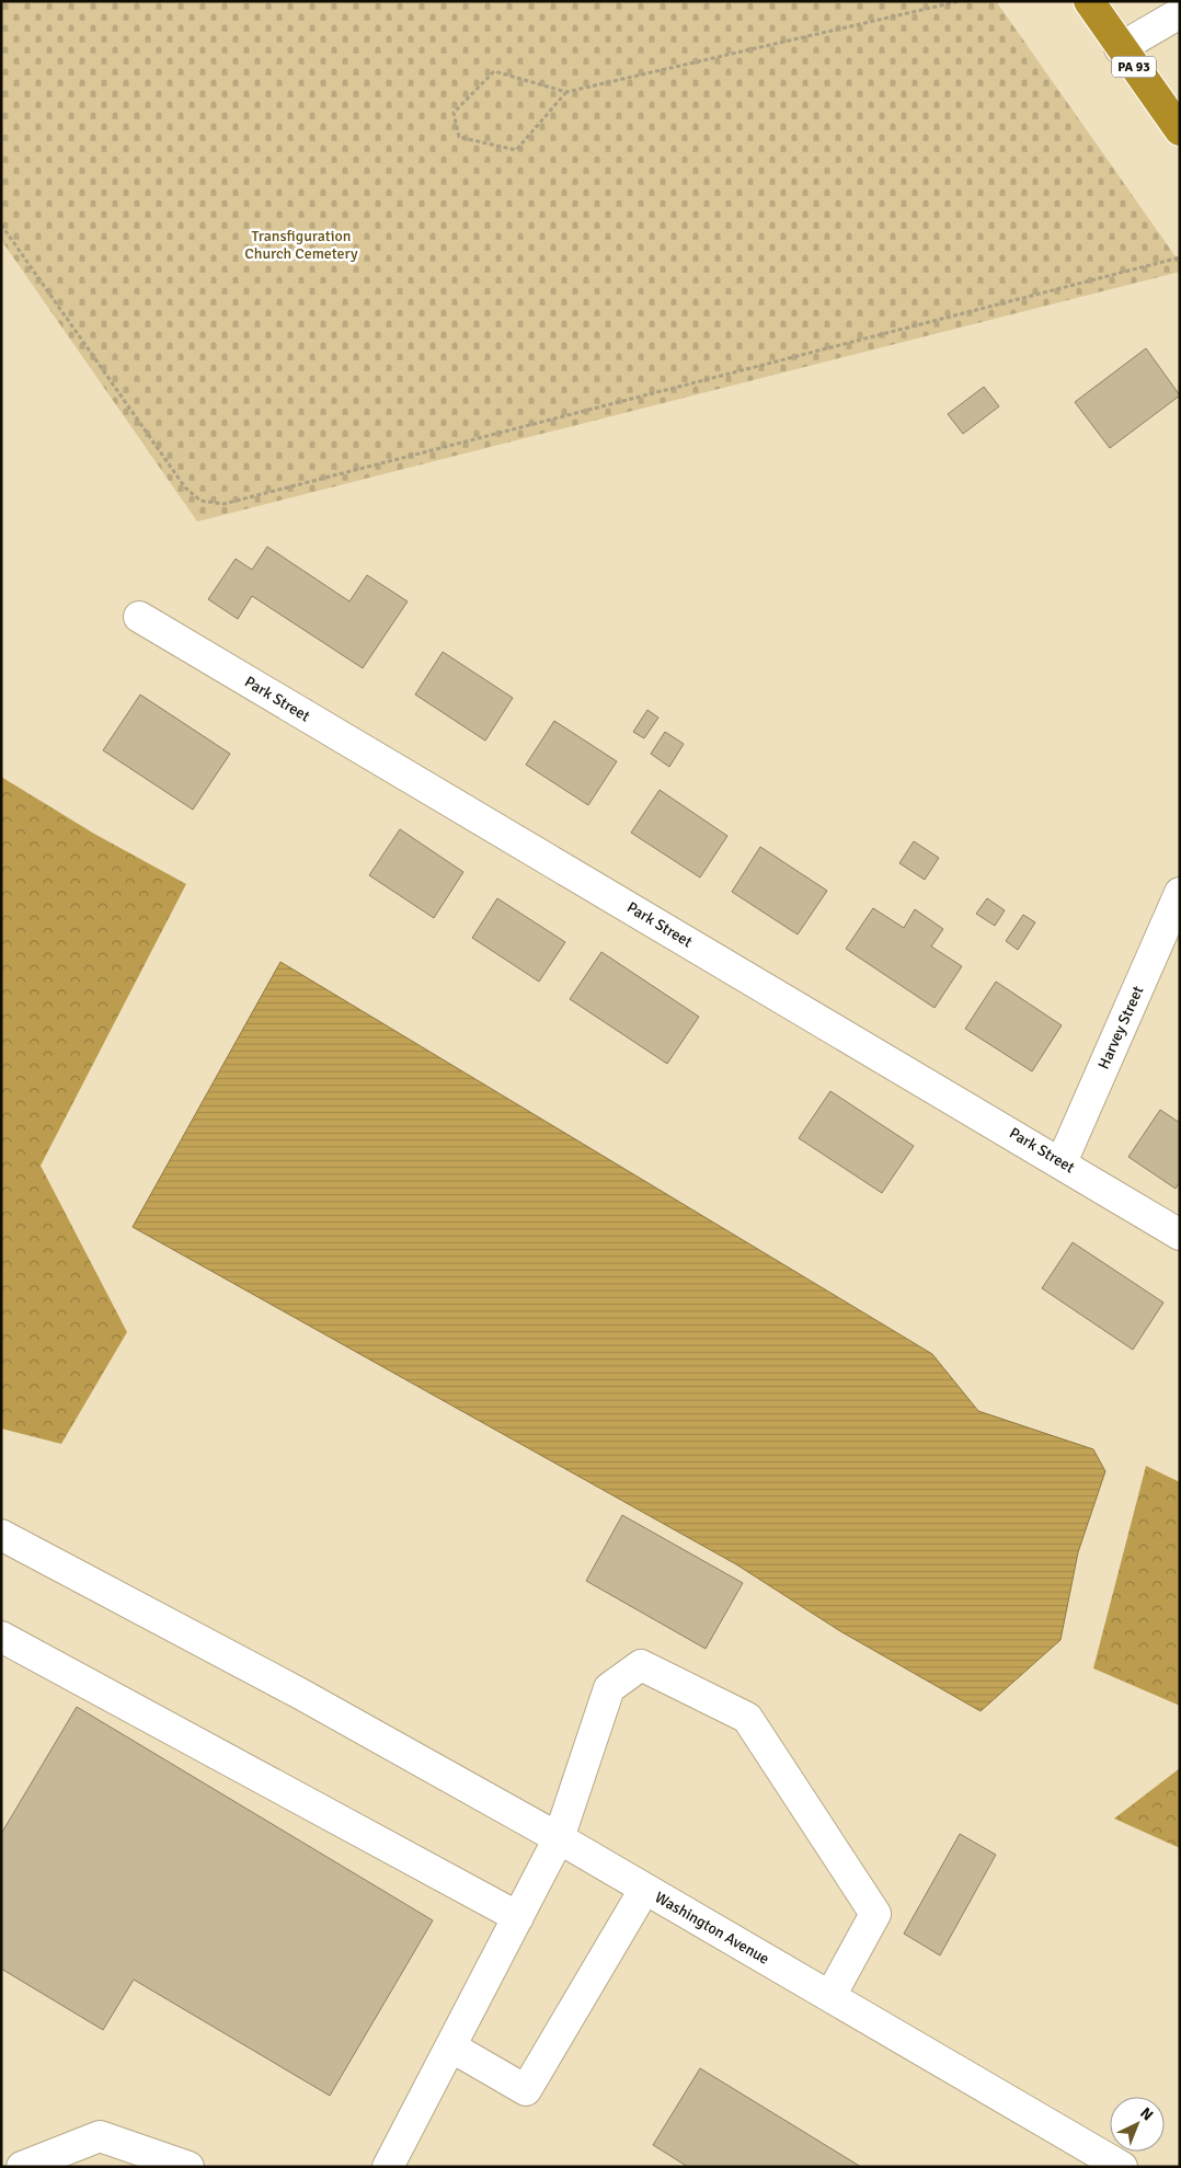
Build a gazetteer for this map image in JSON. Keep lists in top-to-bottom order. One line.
{"streets":{"highway":["PA 93"],"street":["Park Street","Harvey Street","Washington Avenue"]},"crossings":[["Park Street","Harvey Street"]],"parks":["Transfiguration Church Cemetery"],"north":"top right"}
